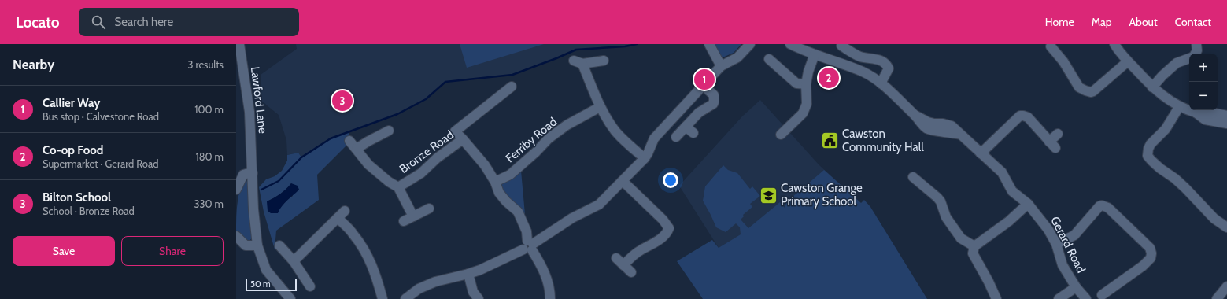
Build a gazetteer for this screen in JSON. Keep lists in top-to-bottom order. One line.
{"streets":{"street":["Lawford Lane","Ferriby Road","Bronze Road","Gerard Road"]},"crossings":[["Ferriby Road","Bronze Road"]],"places":{"public building":["Cawston Community Hall"],"school or university":["Cawston Grange Primary School"]},"scale_bar":"50 m","page":{"header":"Locato","search":"Search here","nav":["Home","Map","About","Contact"],"heading":["Nearby","3 results"],"map_buttons":["+","−"],"pins":["2","1","3"],"list":[{"mark":"1","name":"Callier Way","note":"Bus stop · Calvestone Road","value":"100 m"},{"mark":"2","name":"Co-op Food","note":"Supermarket · Gerard Road","value":"180 m"},{"mark":"3","name":"Bilton School","note":"School · Bronze Road","value":"330 m"}],"buttons":["Save","Share"],"scale":"50 m"}}
